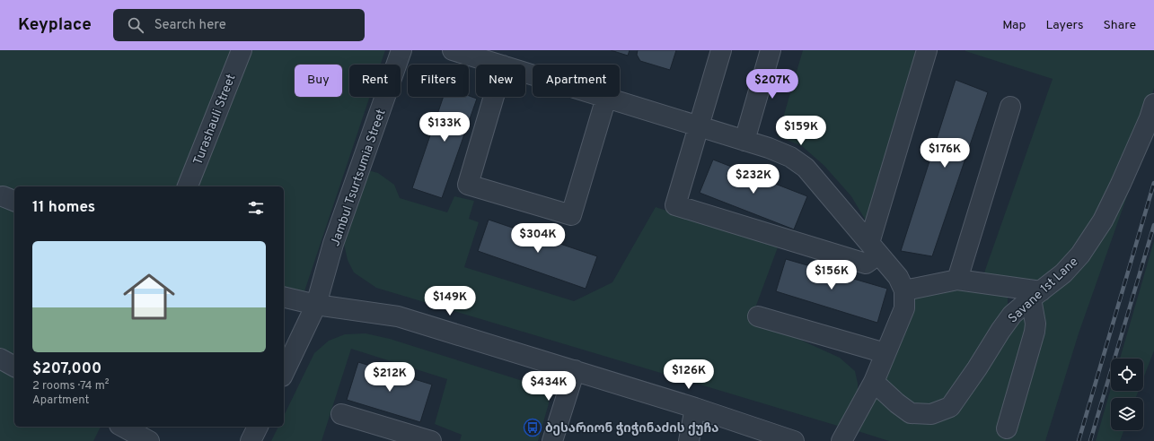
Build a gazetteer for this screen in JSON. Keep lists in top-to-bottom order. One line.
{"streets":{"street":["Turashauli Street","Jambul Tsurtsumia Street","Savane 1st Lane"]},"places":{"bus stop":["ბესარიონ ჭიჭინაძის ქუჩა"]},"page":{"header":"Keyplace","search":"Search here","nav":["Map","Layers","Share"],"chip":["Buy","Rent","Filters","New","Apartment"],"price":["$207K","$133K","$159K","$176K","$232K","$304K","$156K","$149K","$126K","$212K","$434K"],"heading":"11 homes","list":[{"name":"$207,000","note":"2 rooms · 74 m² · Apartment"}]}}
